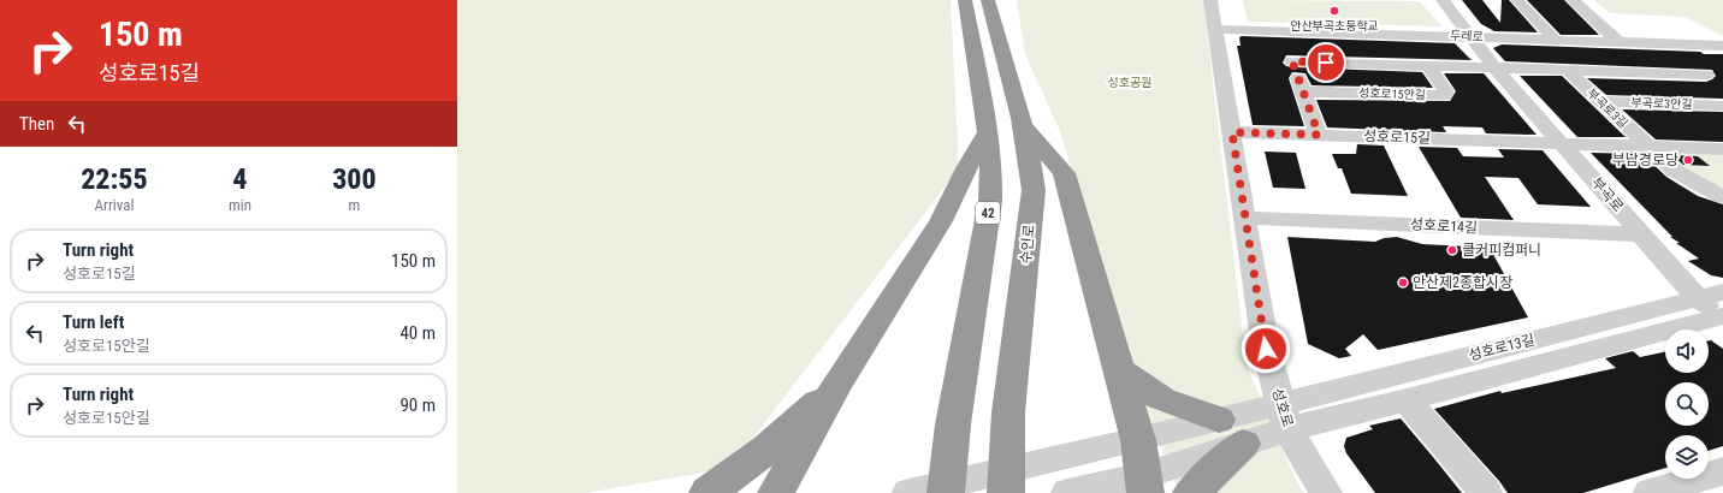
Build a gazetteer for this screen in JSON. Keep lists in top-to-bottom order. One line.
{"streets":{"highway":["42","수인로"],"street":["두레로","성호로15안길","부곡로3안길","부곡로3길","성호로15길","부곡로","성호로14길","성호로13길","성호로"]},"crossings":[["두레로","부곡로"],["두레로","성호로"],["부곡로3안길","부곡로3길"],["부곡로3길","성호로15길"],["부곡로3길","부곡로"],["성호로15길","부곡로"],["성호로15길","성호로"],["부곡로","성호로14길"],["부곡로","성호로13길"],["성호로14길","성호로"],["성호로13길","성호로"]],"parks":["성호공원"],"places":["안산부곡초등학교","부남경로당","클커피컴퍼니","안산제2종합시장"],"page":{"turn":["150 m","성호로15길"],"then":"Then","eta":["22:55","Arrival","4","min","300","m"],"list":[{"name":"Turn right","note":"성호로15길","value":"150 m"},{"name":"Turn left","note":"성호로15안길","value":"40 m"},{"name":"Turn right","note":"성호로15안길","value":"90 m"}]}}
